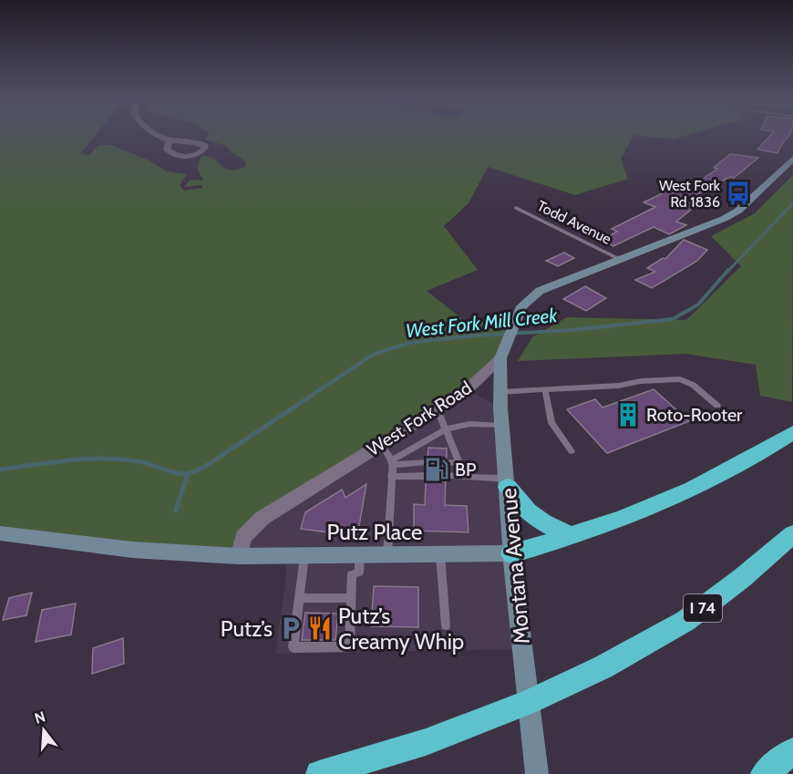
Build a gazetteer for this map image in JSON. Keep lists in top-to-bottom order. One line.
{"streets":{"highway":["I 74"],"street":["West Fork Road","Putz Place","Montana Avenue"],"lane":["Todd Avenue"]},"crossings":[["Todd Avenue","West Fork Road"],["West Fork Road","Putz Place"],["West Fork Road","Montana Avenue"],["Putz Place","Montana Avenue"]],"water":["West Fork Mill Creek"],"places":{"bus stop":["West Fork Rd 1836"],"building":["Roto-Rooter"],"fuel station":["BP"],"parking":["Putz’s"],"restaurant":["Putz’s Creamy Whip"]},"north":"top"}
